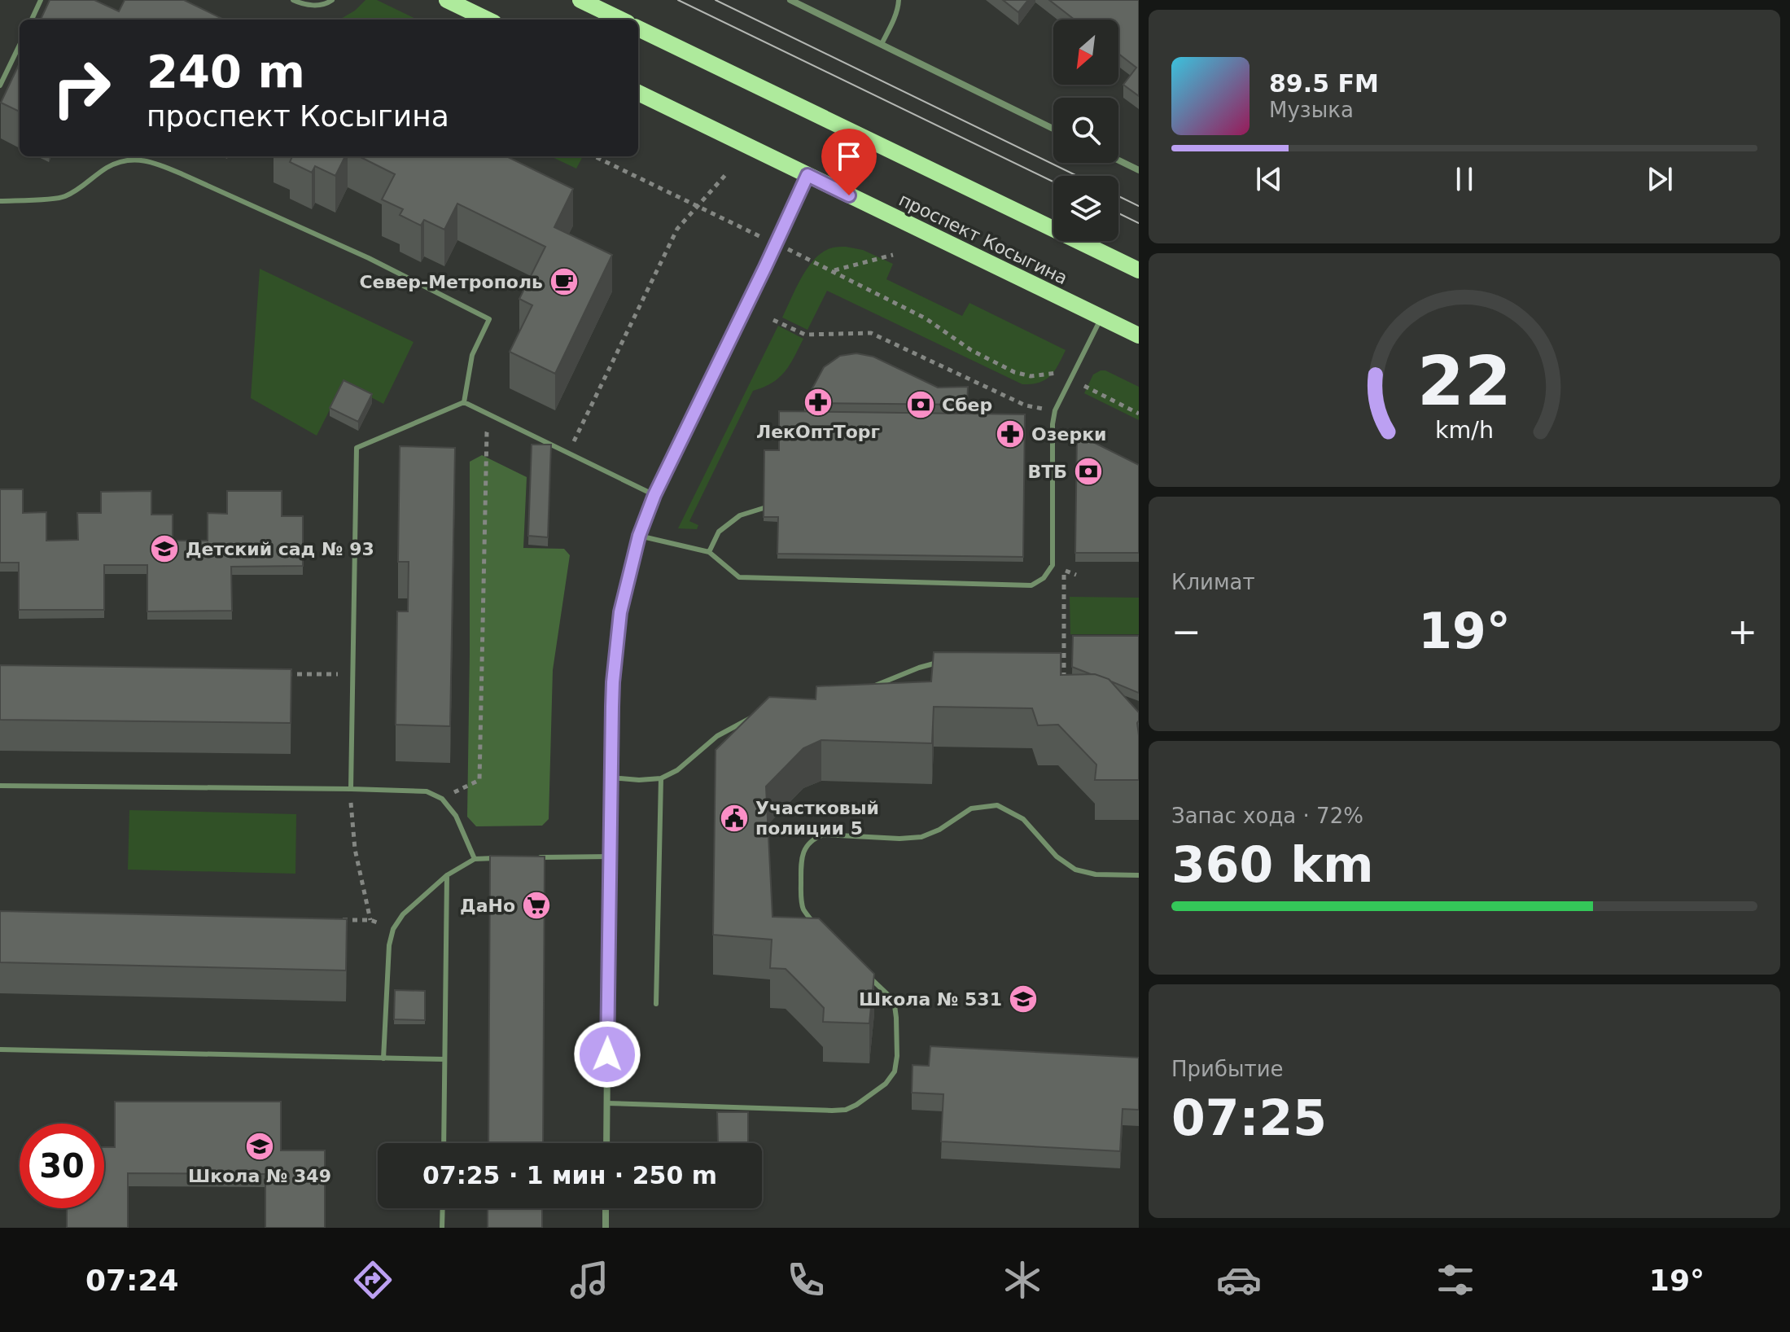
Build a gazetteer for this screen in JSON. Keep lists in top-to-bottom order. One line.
{"streets":{"main road":["проспект Косыгина"]},"places":{"cafe":["Север-Метрополь"],"pharmacy":["ЛекОптТорг","Озерки"],"bank":["Сбер","ВТБ"],"school or university":["Детский сад № 93","Школа № 531","Школа № 349"],"public building":["Участковый полиции 5"],"supermarket":["ДаНо"]},"north":"bottom left","page":{"turn":["240 m","проспект Косыгина"],"song":["89.5 FM","Музыка"],"tile":["Климат",["Запас хода · 72%","360 km"],["Прибытие","07:25"]],"heat":["−","19°","+"],"limit":"30","trip":"07:25 · 1 мин · 250 m","tabs":["07:24","19°"],"gauge":["22","km/h"]}}
